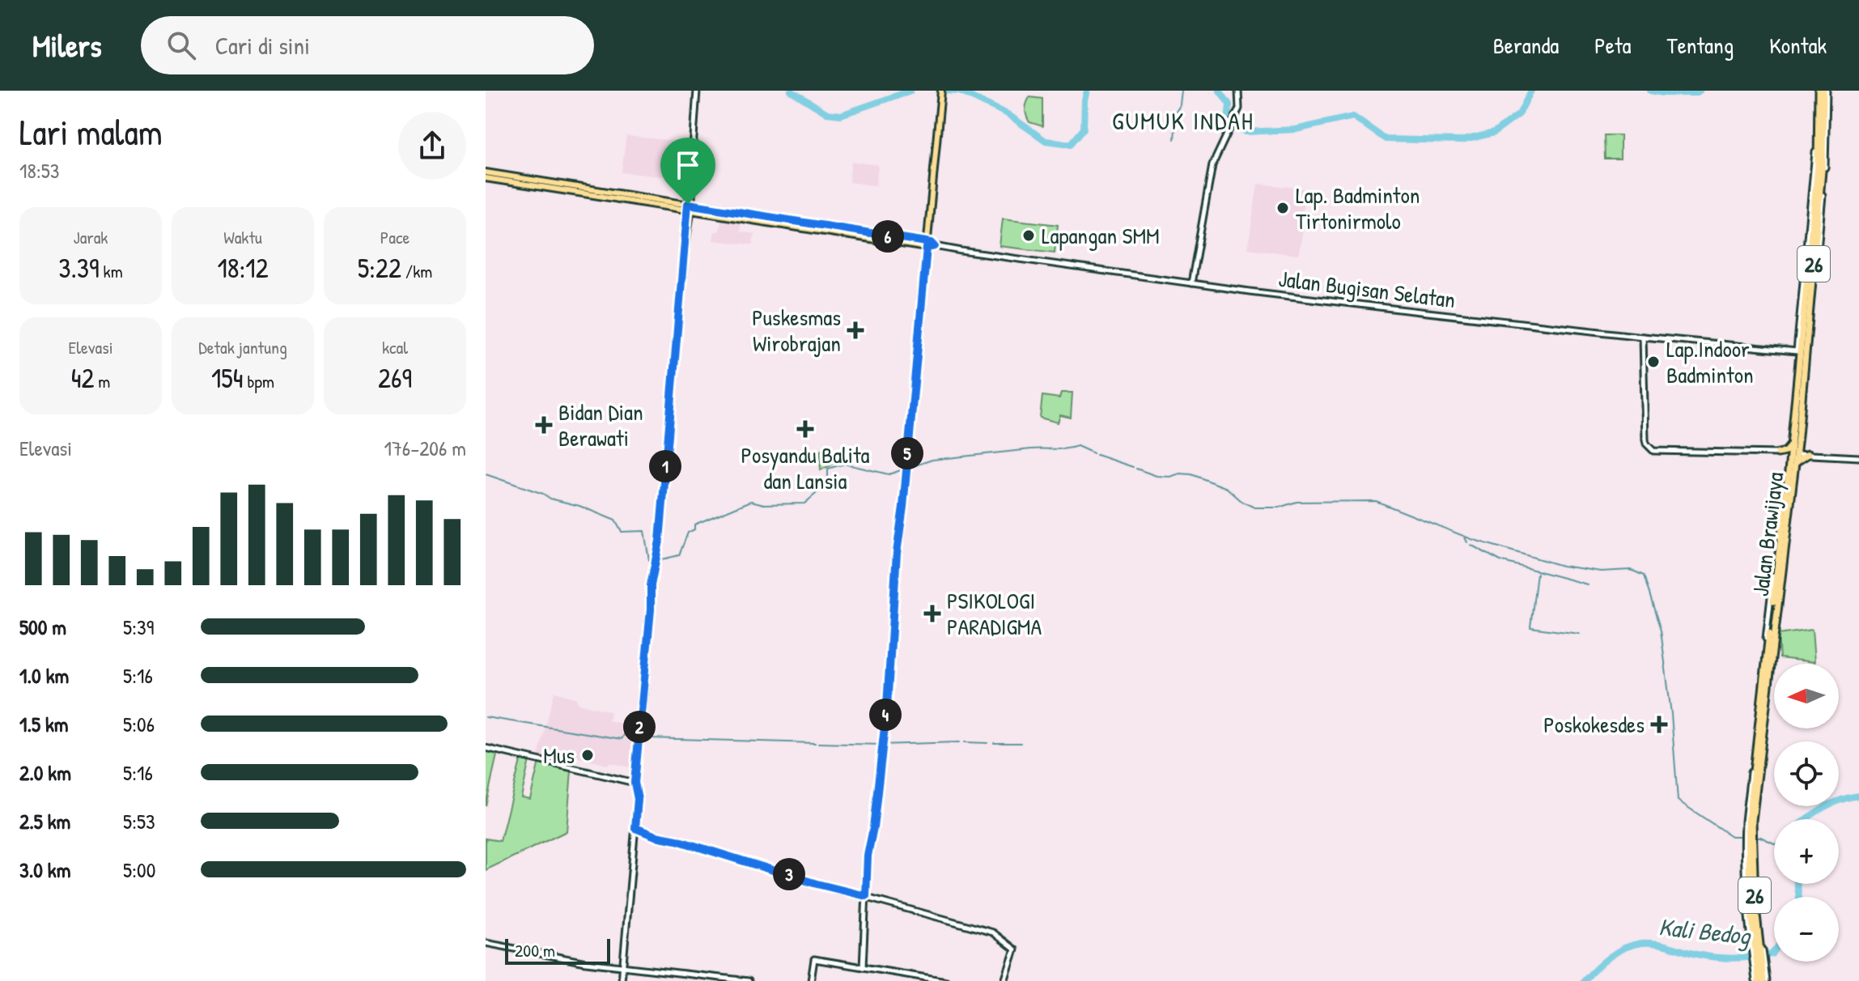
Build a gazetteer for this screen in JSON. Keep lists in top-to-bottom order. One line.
{"streets":{"highway":["26","Jalan Brawijaya"],"street":["Jalan Bugisan Selatan"]},"districts":["GUMUK INDAH"],"water":["Kali Bedog"],"places":{"other":["Lap. Badminton Tirtonirmolo","Lapangan SMM","Lap.Indoor Badminton","Mus"],"health":["Puskesmas Wirobrajan","Bidan Dian Berawati","Posyandu Balita dan Lansia","PSIKOLOGI PARADIGMA","Poskokesdes"]},"scale_bar":"200 m","north":"left","page":{"header":"Milers","search":"Cari di sini","nav":["Beranda","Peta","Tentang","Kontak"],"heading":["Lari malam","18:53"],"stats":[["Jarak","3.39 km"],["Waktu","18:12"],["Pace","5:22 /km"],["Elevasi","42 m"],["Detak jantung","154 bpm"],["kcal","269"]],"pins":["6","5","1","4","2","3"],"chart":["Elevasi","176–206 m"],"list":[{"name":"500 m","note":"5:39"},{"name":"1.0 km","note":"5:16"},{"name":"1.5 km","note":"5:06"},{"name":"2.0 km","note":"5:16"},{"name":"2.5 km","note":"5:53"},{"name":"3.0 km","note":"5:00"}],"map_buttons":["+","−"],"scale":"200 m"}}
